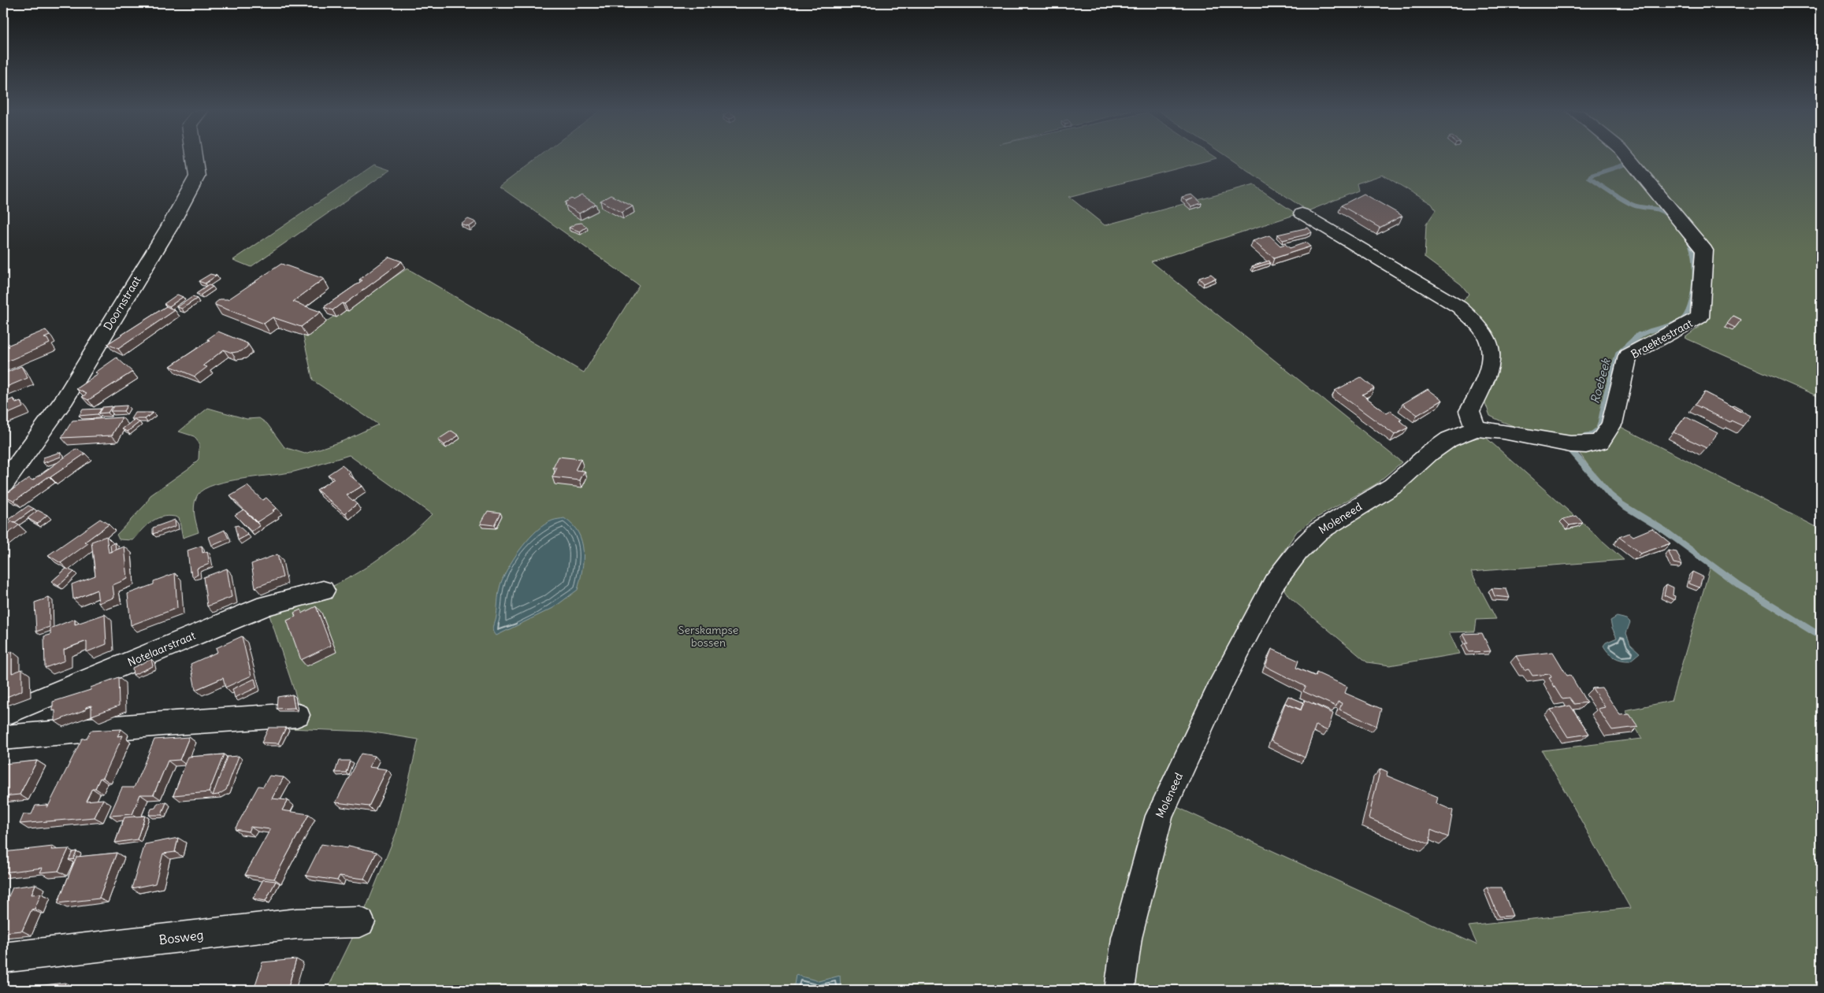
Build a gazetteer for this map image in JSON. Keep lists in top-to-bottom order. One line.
{"streets":{"street":["Doornstraat","Braektestraat","Moleneed","Notelaarstraat","Bosweg"]},"crossings":[["Braektestraat","Moleneed"]],"water":["Roebeek"],"parks":["Serskampse bossen"]}
